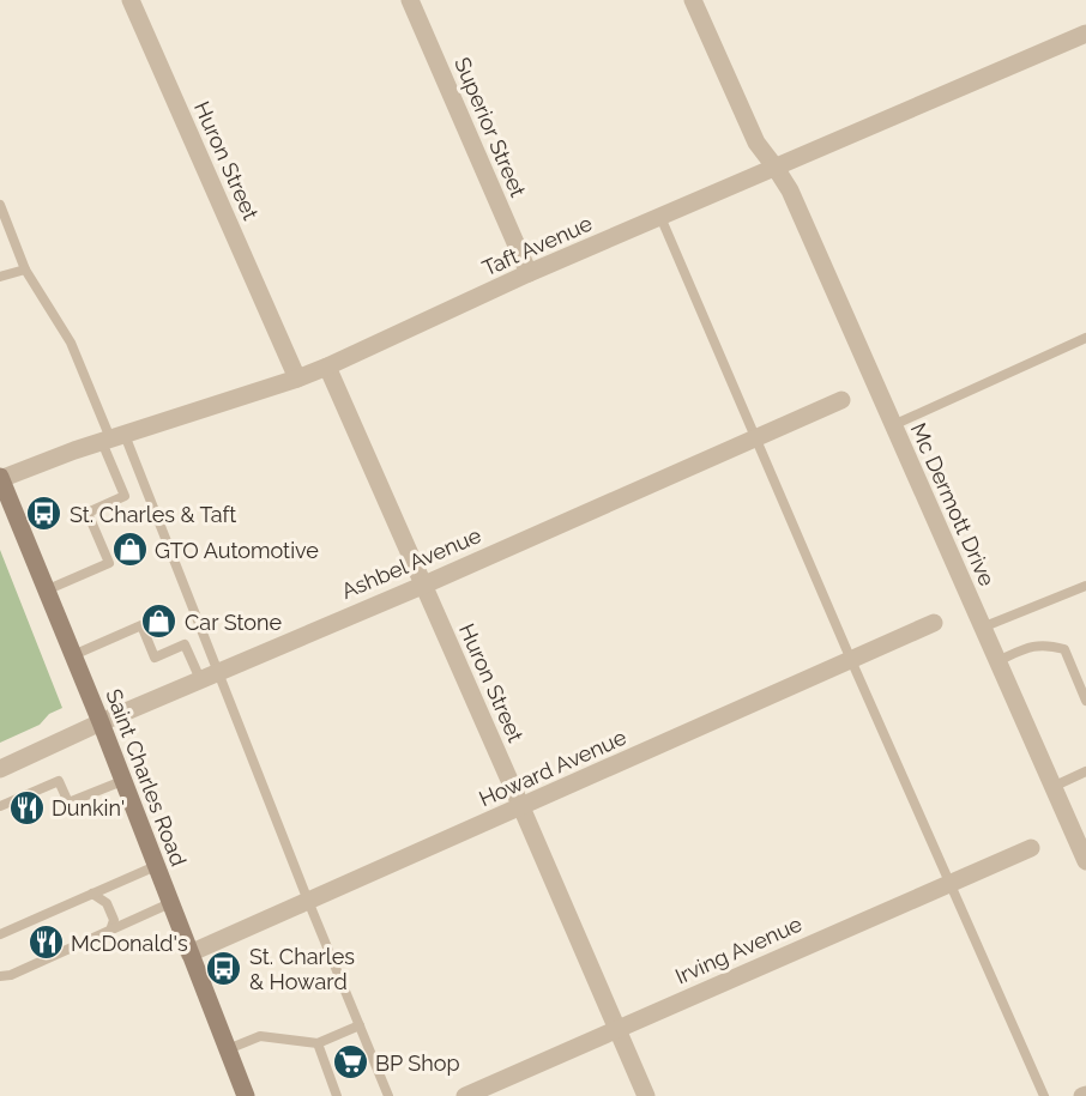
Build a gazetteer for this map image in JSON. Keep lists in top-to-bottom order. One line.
{"streets":{"main road":["Saint Charles Road"],"street":["Superior Street","Huron Street","Taft Avenue","Mc Dermott Drive","Ashbel Avenue","Howard Avenue","Irving Avenue"]},"crossings":[["Superior Street","Taft Avenue"],["Huron Street","Taft Avenue"],["Huron Street","Ashbel Avenue"],["Huron Street","Howard Avenue"],["Huron Street","Irving Avenue"],["Taft Avenue","Mc Dermott Drive"],["Taft Avenue","Saint Charles Road"],["Ashbel Avenue","Saint Charles Road"],["Howard Avenue","Saint Charles Road"]],"places":{"bus stop":["St. Charles & Taft","St. Charles & Howard"],"shop":["GTO Automotive","Car Stone"],"restaurant":["Dunkin'","McDonald's"],"supermarket":["BP Shop"]}}
